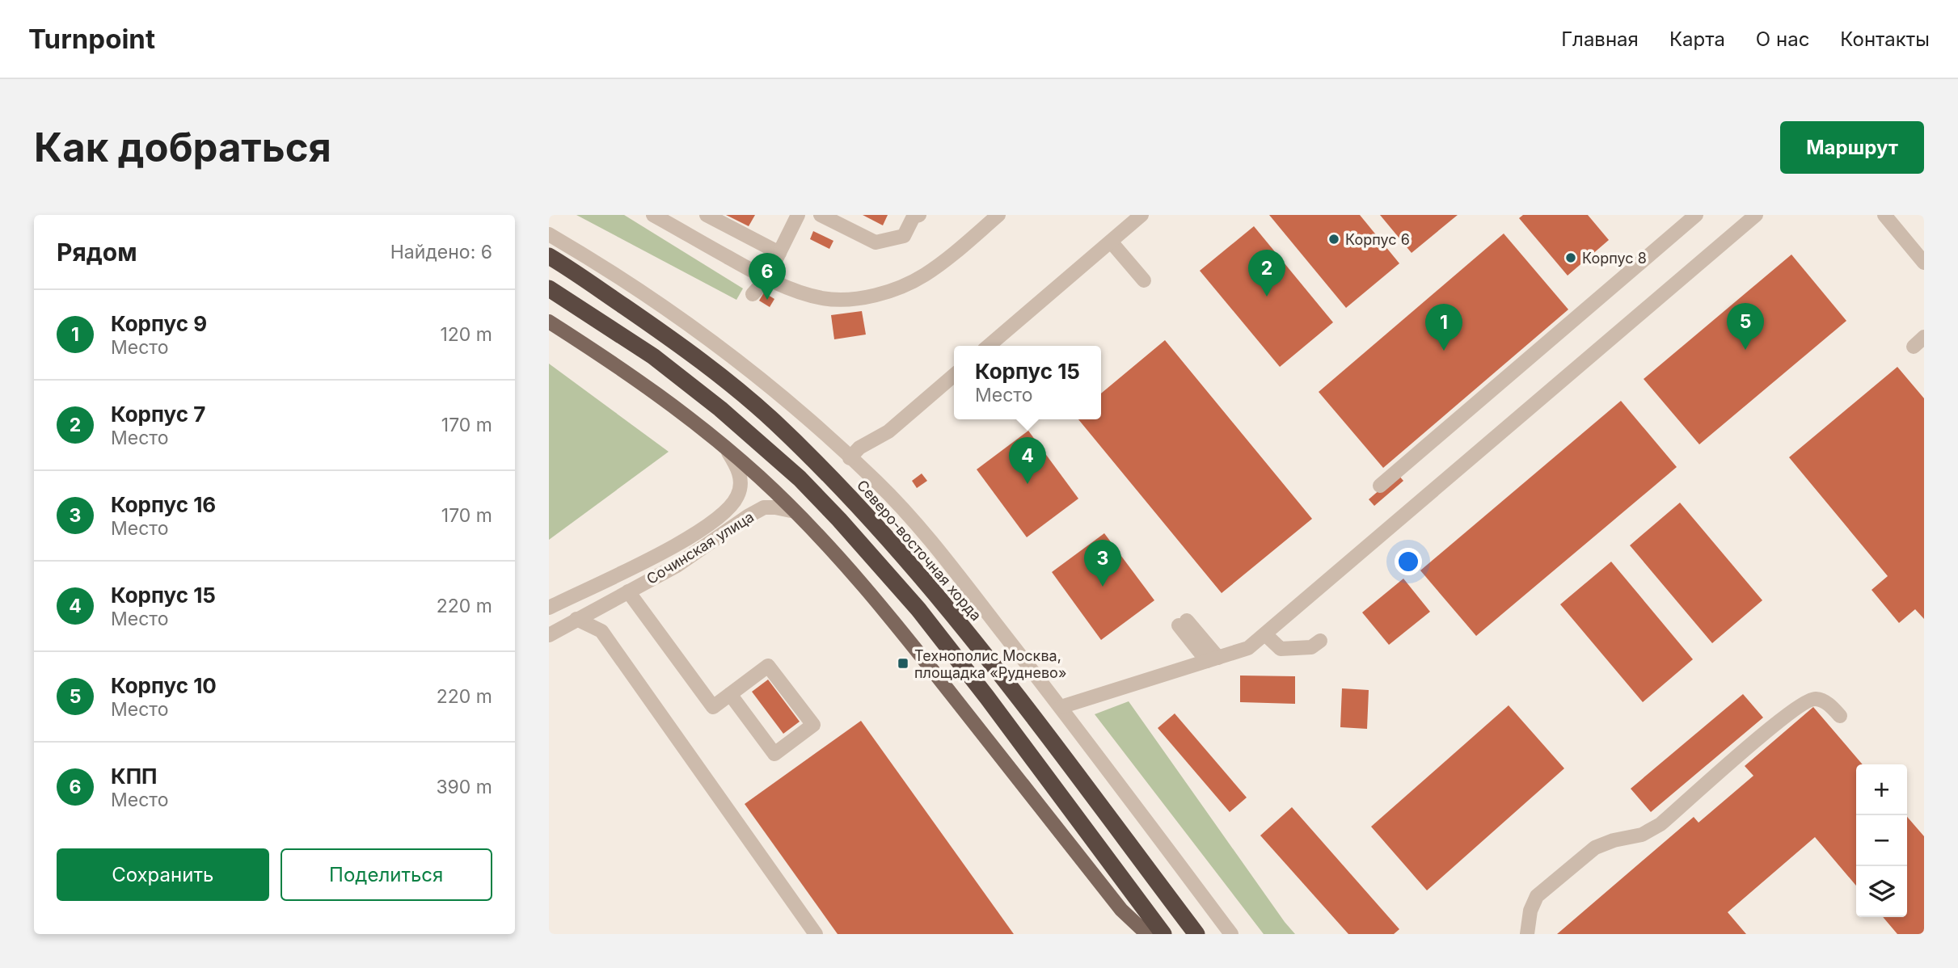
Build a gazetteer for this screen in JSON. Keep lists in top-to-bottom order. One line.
{"streets":{"highway":["Северо-восточная хорда"],"street":["Сочинская улица"]},"places":{"other":["Корпус 6","Корпус 8"],"transit":["Технополис Москва, площадка «Руднево»"]},"page":{"header":"Turnpoint","nav":["Главная","Карта","О нас","Контакты"],"buttons":["Маршрут",["Сохранить","Поделиться"]],"title":"Как добраться","heading":["Рядом","Найдено: 6"],"pins":["2","6","5","1","4","3"],"list":[{"mark":"1","name":"Корпус 9","note":"Место","value":"120 m"},{"mark":"2","name":"Корпус 7","note":"Место","value":"170 m"},{"mark":"3","name":"Корпус 16","note":"Место","value":"170 m"},{"mark":"4","name":"Корпус 15","note":"Место","value":"220 m"},{"mark":"5","name":"Корпус 10","note":"Место","value":"220 m"},{"mark":"6","name":"КПП","note":"Место","value":"390 m"}],"popup":["Корпус 15","Место"],"map_buttons":["+","−"]}}
